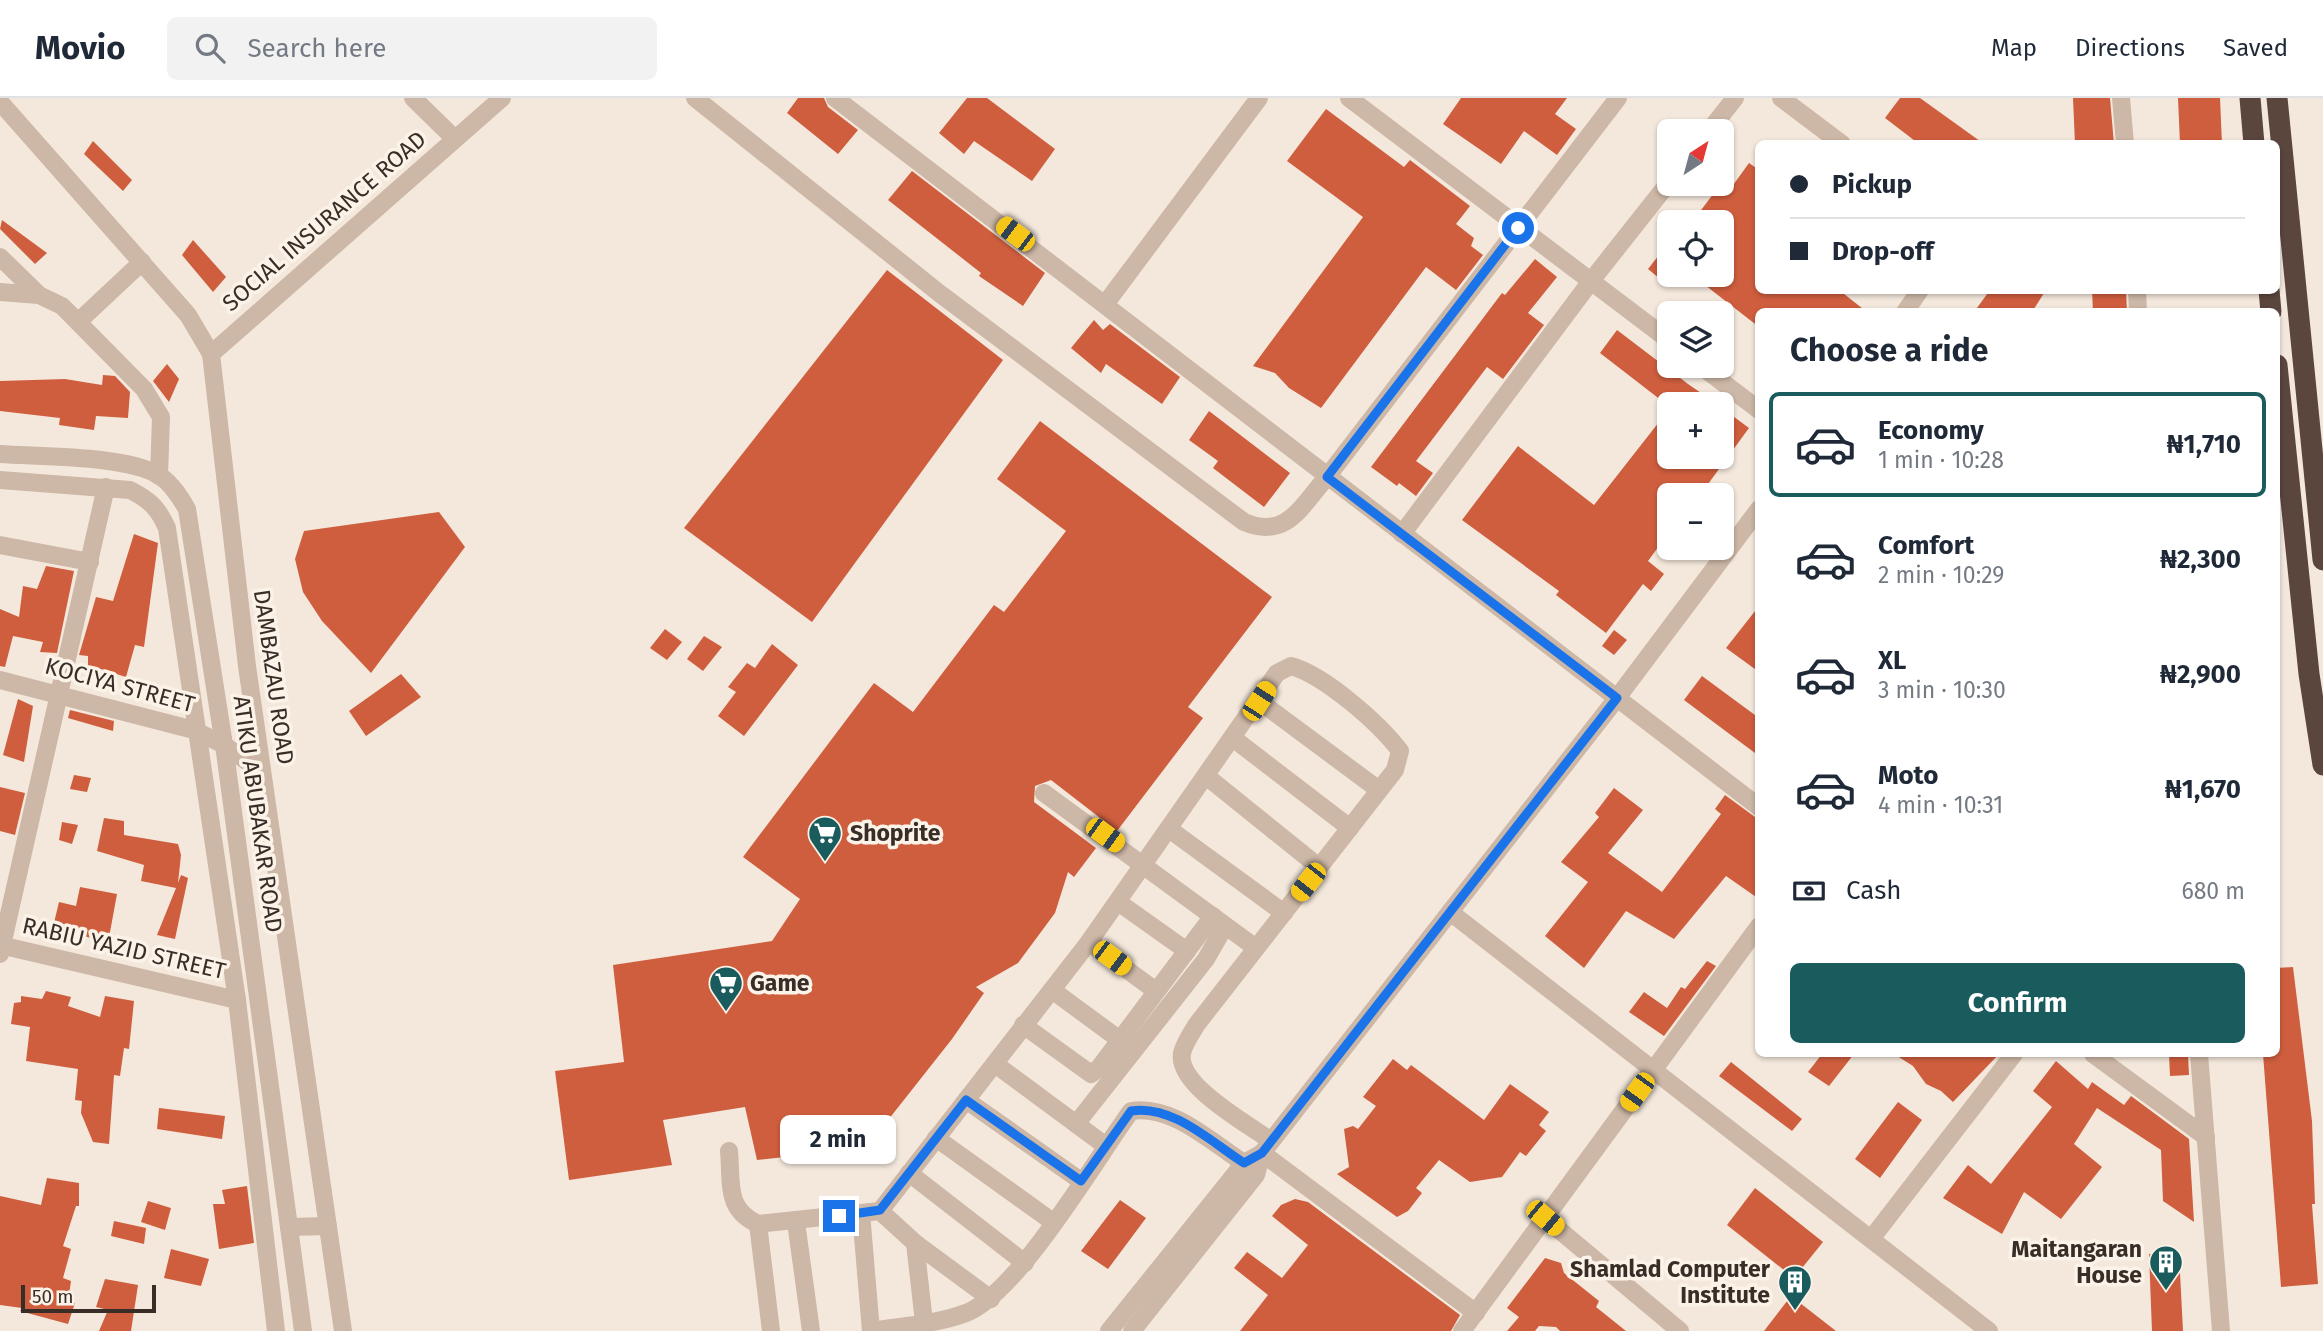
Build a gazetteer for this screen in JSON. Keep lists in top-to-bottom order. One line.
{"streets":{"street":["SOCIAL INSURANCE ROAD","DAMBAZAU ROAD","KOCIYA STREET","ATIKU ABUBAKAR ROAD","RABIU YAZID STREET"]},"crossings":[["SOCIAL INSURANCE ROAD","DAMBAZAU ROAD"],["DAMBAZAU ROAD","KOCIYA STREET"],["KOCIYA STREET","ATIKU ABUBAKAR ROAD"]],"places":{"supermarket":["Shoprite","Game"],"building":["Maitangaran House","Shamlad Computer Institute"]},"scale_bar":"50 m","north":"top right","page":{"header":"Movio","search":"Search here","nav":["Map","Directions","Saved"],"map_buttons":["+","−"],"banner":["Pickup","Drop-off"],"heading":"Choose a ride","list":[{"name":"Economy","note":"1 min · 10:28","value":"₦1,710"},{"name":"Comfort","note":"2 min · 10:29","value":"₦2,300"},{"name":"XL","note":"3 min · 10:30","value":"₦2,900"},{"name":"Moto","note":"4 min · 10:31","value":"₦1,670"}],"pay":["Cash","680 m"],"buttons":"Confirm","bubble":"2 min","scale":"50 m"}}
